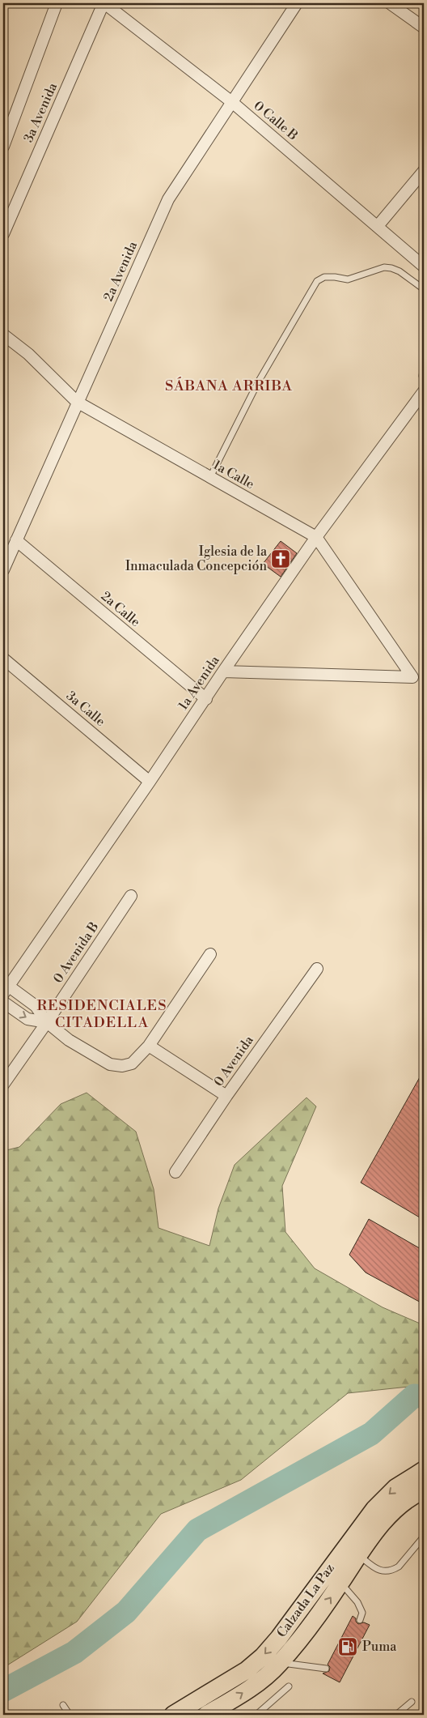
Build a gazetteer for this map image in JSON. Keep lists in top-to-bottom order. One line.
{"streets":{"main road":["Calzada La Paz"],"street":["3a Avenida","0 Calle B","2a Avenida","1a Calle","2a Calle","1a Avenida","3a Calle","0 Avenida B","0 Avenida"]},"crossings":[["3a Avenida","0 Calle B"],["0 Calle B","2a Avenida"],["2a Avenida","1a Calle"],["2a Avenida","2a Calle"],["1a Calle","1a Avenida"],["2a Calle","1a Avenida"],["1a Avenida","3a Calle"]],"districts":["SÁBANA ARRIBA","RESIDENCIALES CITADELLA"],"places":{"church":["Iglesia de la Inmaculada Concepción"],"fuel station":["Puma"]}}
